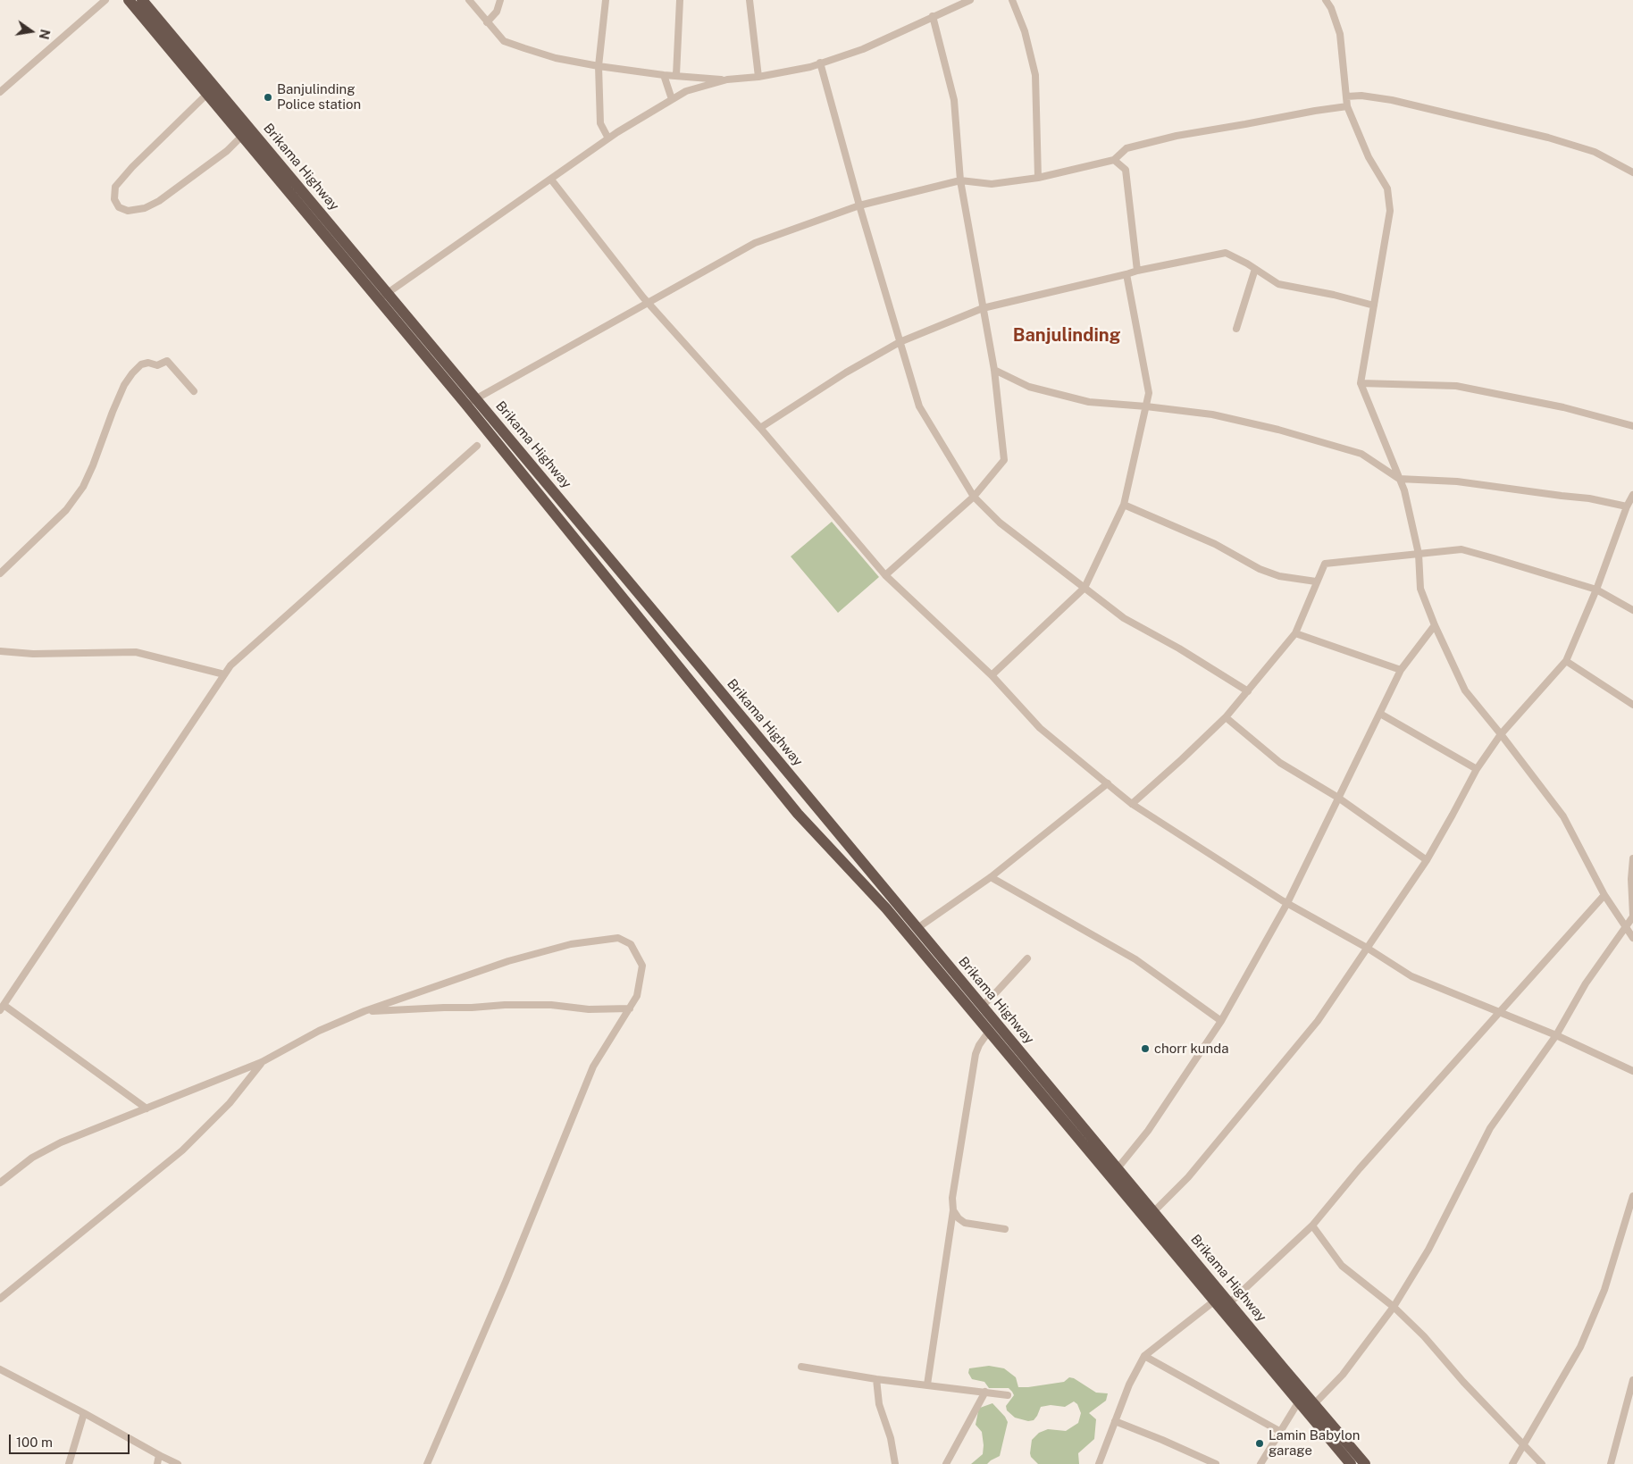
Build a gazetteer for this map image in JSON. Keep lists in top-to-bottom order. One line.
{"streets":{"highway":["Brikama Highway"]},"districts":["Banjulinding"],"places":["Banjulinding Police station","chorr kunda","Lamin Babylon garage"],"scale_bar":"100 m","north":"right"}
